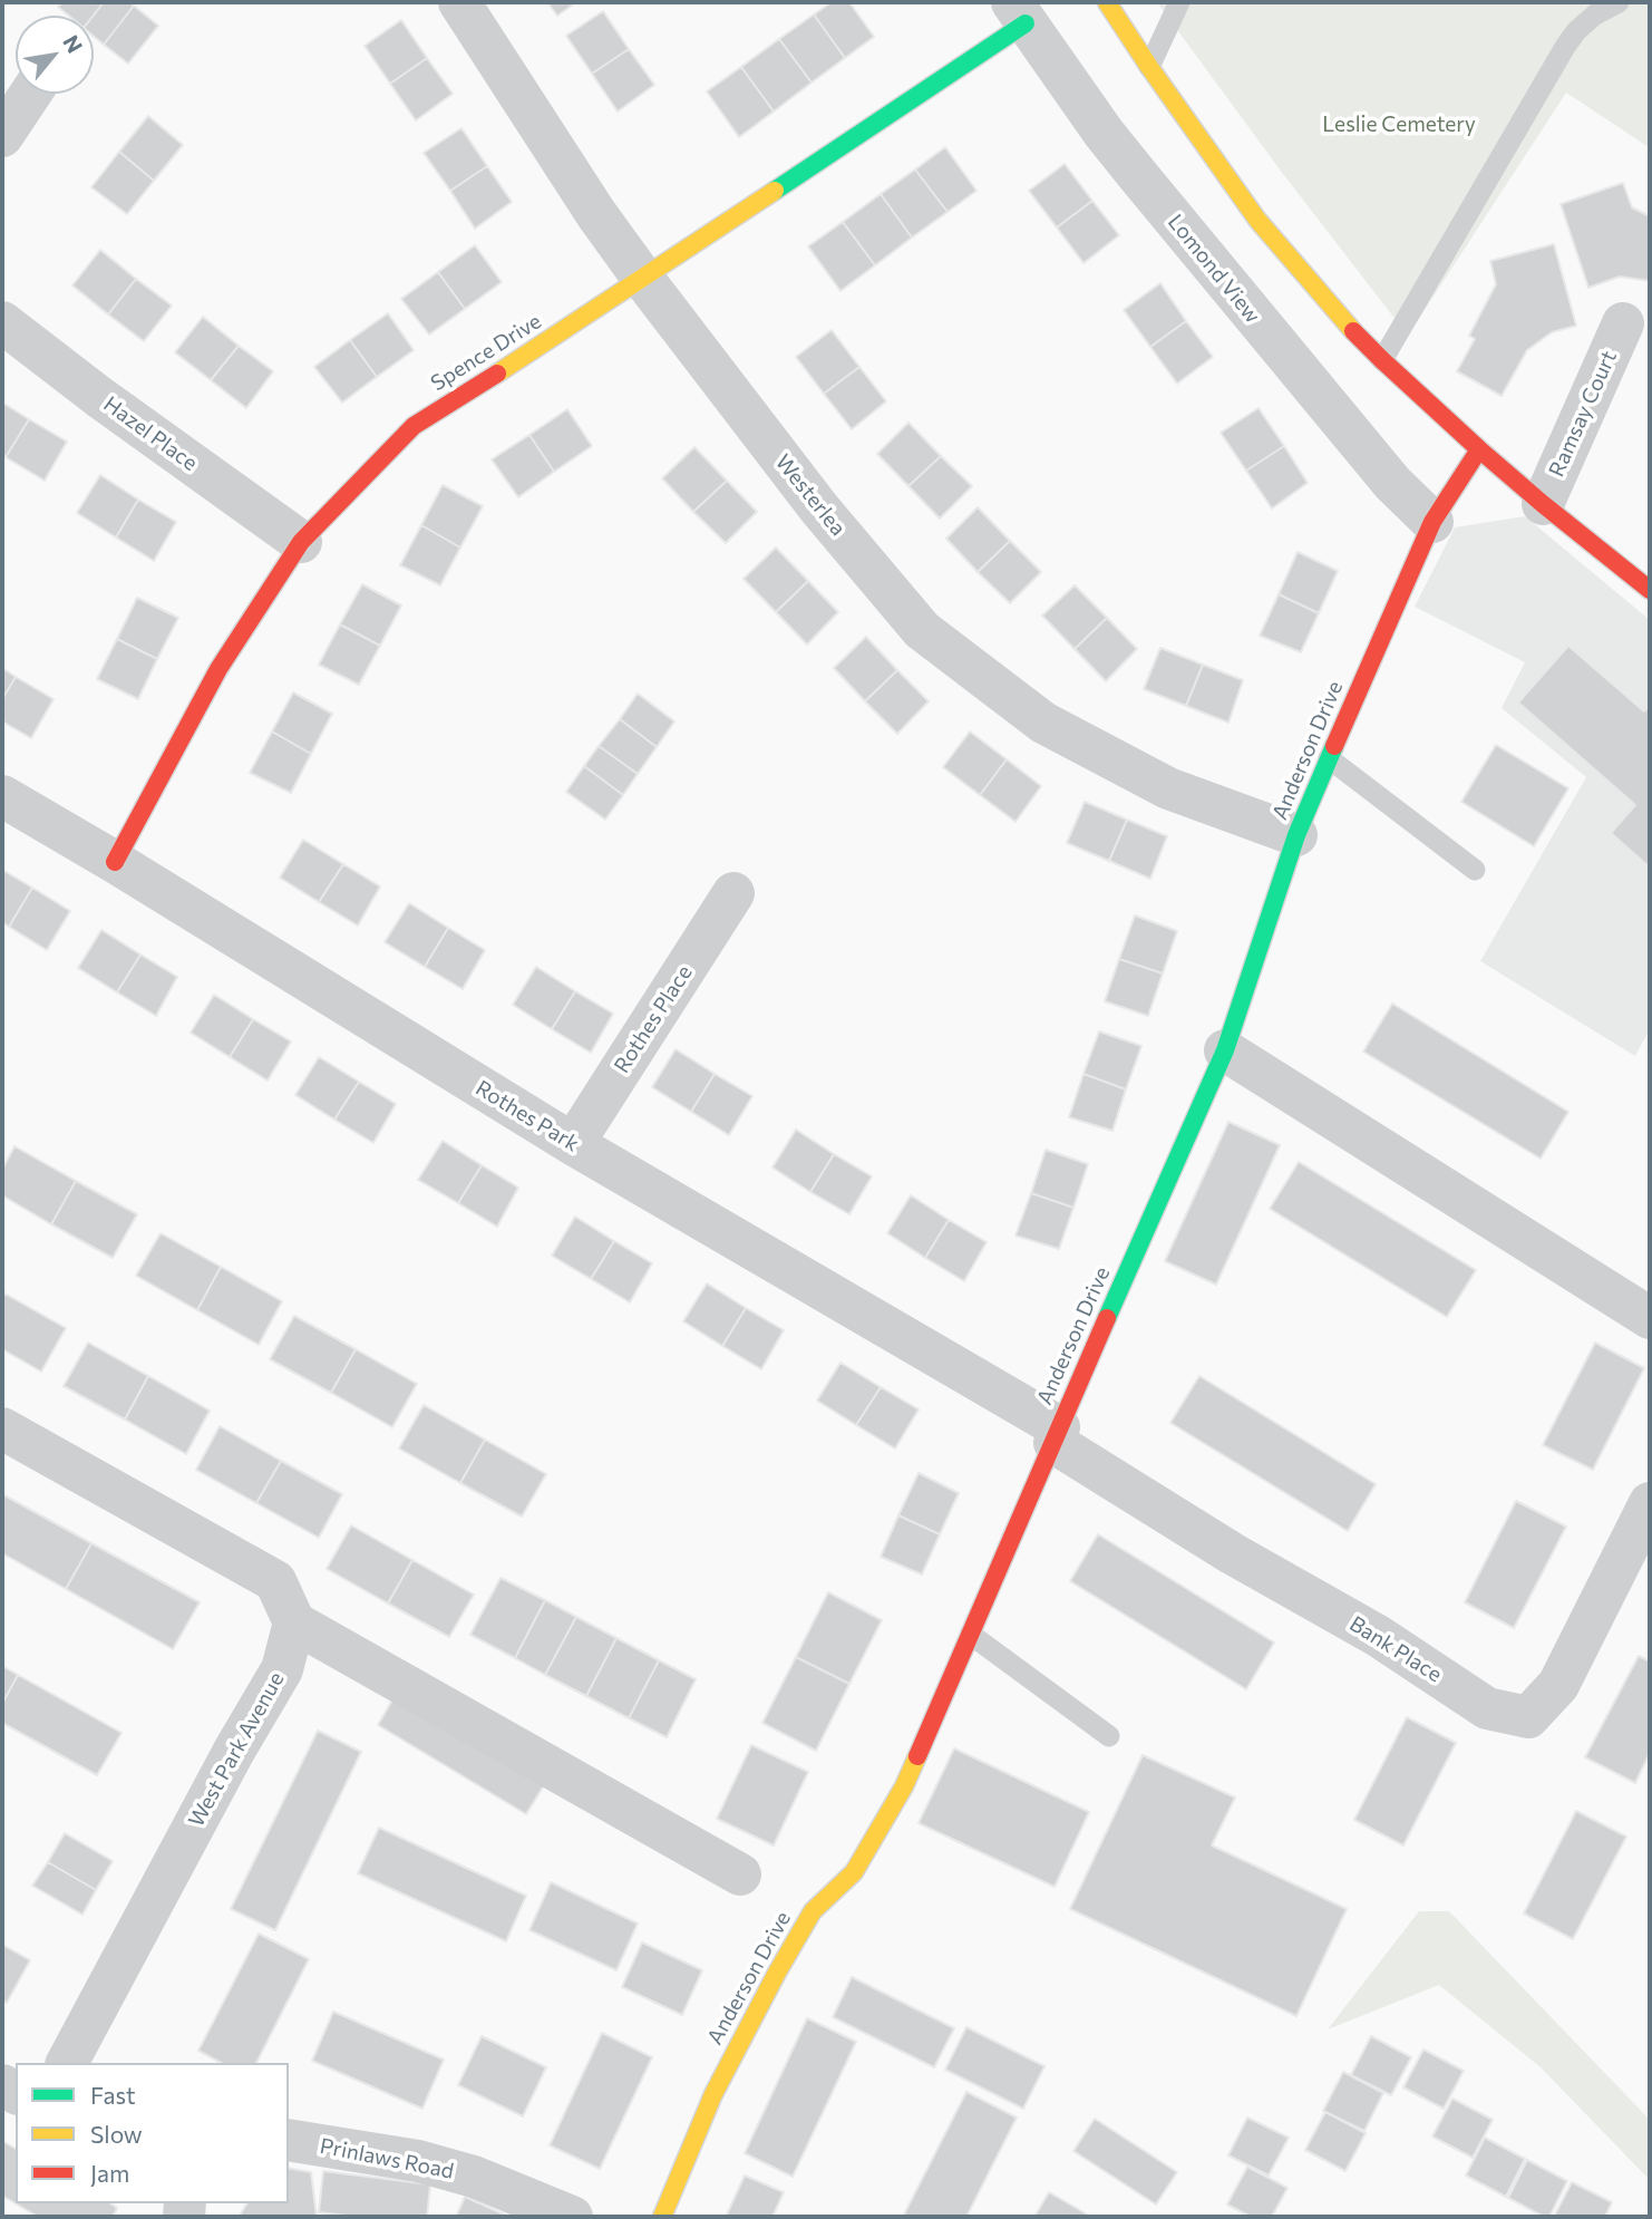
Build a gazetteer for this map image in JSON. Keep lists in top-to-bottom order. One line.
{"streets":{"street":["Lomond View","Spence Drive","Ramsay Court","Hazel Place","Westerlea","Anderson Drive","Rothes Place","Rothes Park","Bank Place","West Park Avenue","Prinlaws Road"]},"crossings":[["Lomond View","Spence Drive"],["Lomond View","Anderson Drive"],["Spence Drive","Hazel Place"],["Spence Drive","Westerlea"],["Spence Drive","Rothes Park"],["Westerlea","Anderson Drive"],["Anderson Drive","Rothes Park"],["Anderson Drive","Bank Place"],["Rothes Place","Rothes Park"],["Rothes Park","Bank Place"]],"parks":["Leslie Cemetery"],"legend":["Fast","Slow","Jam"],"north":"top right"}
